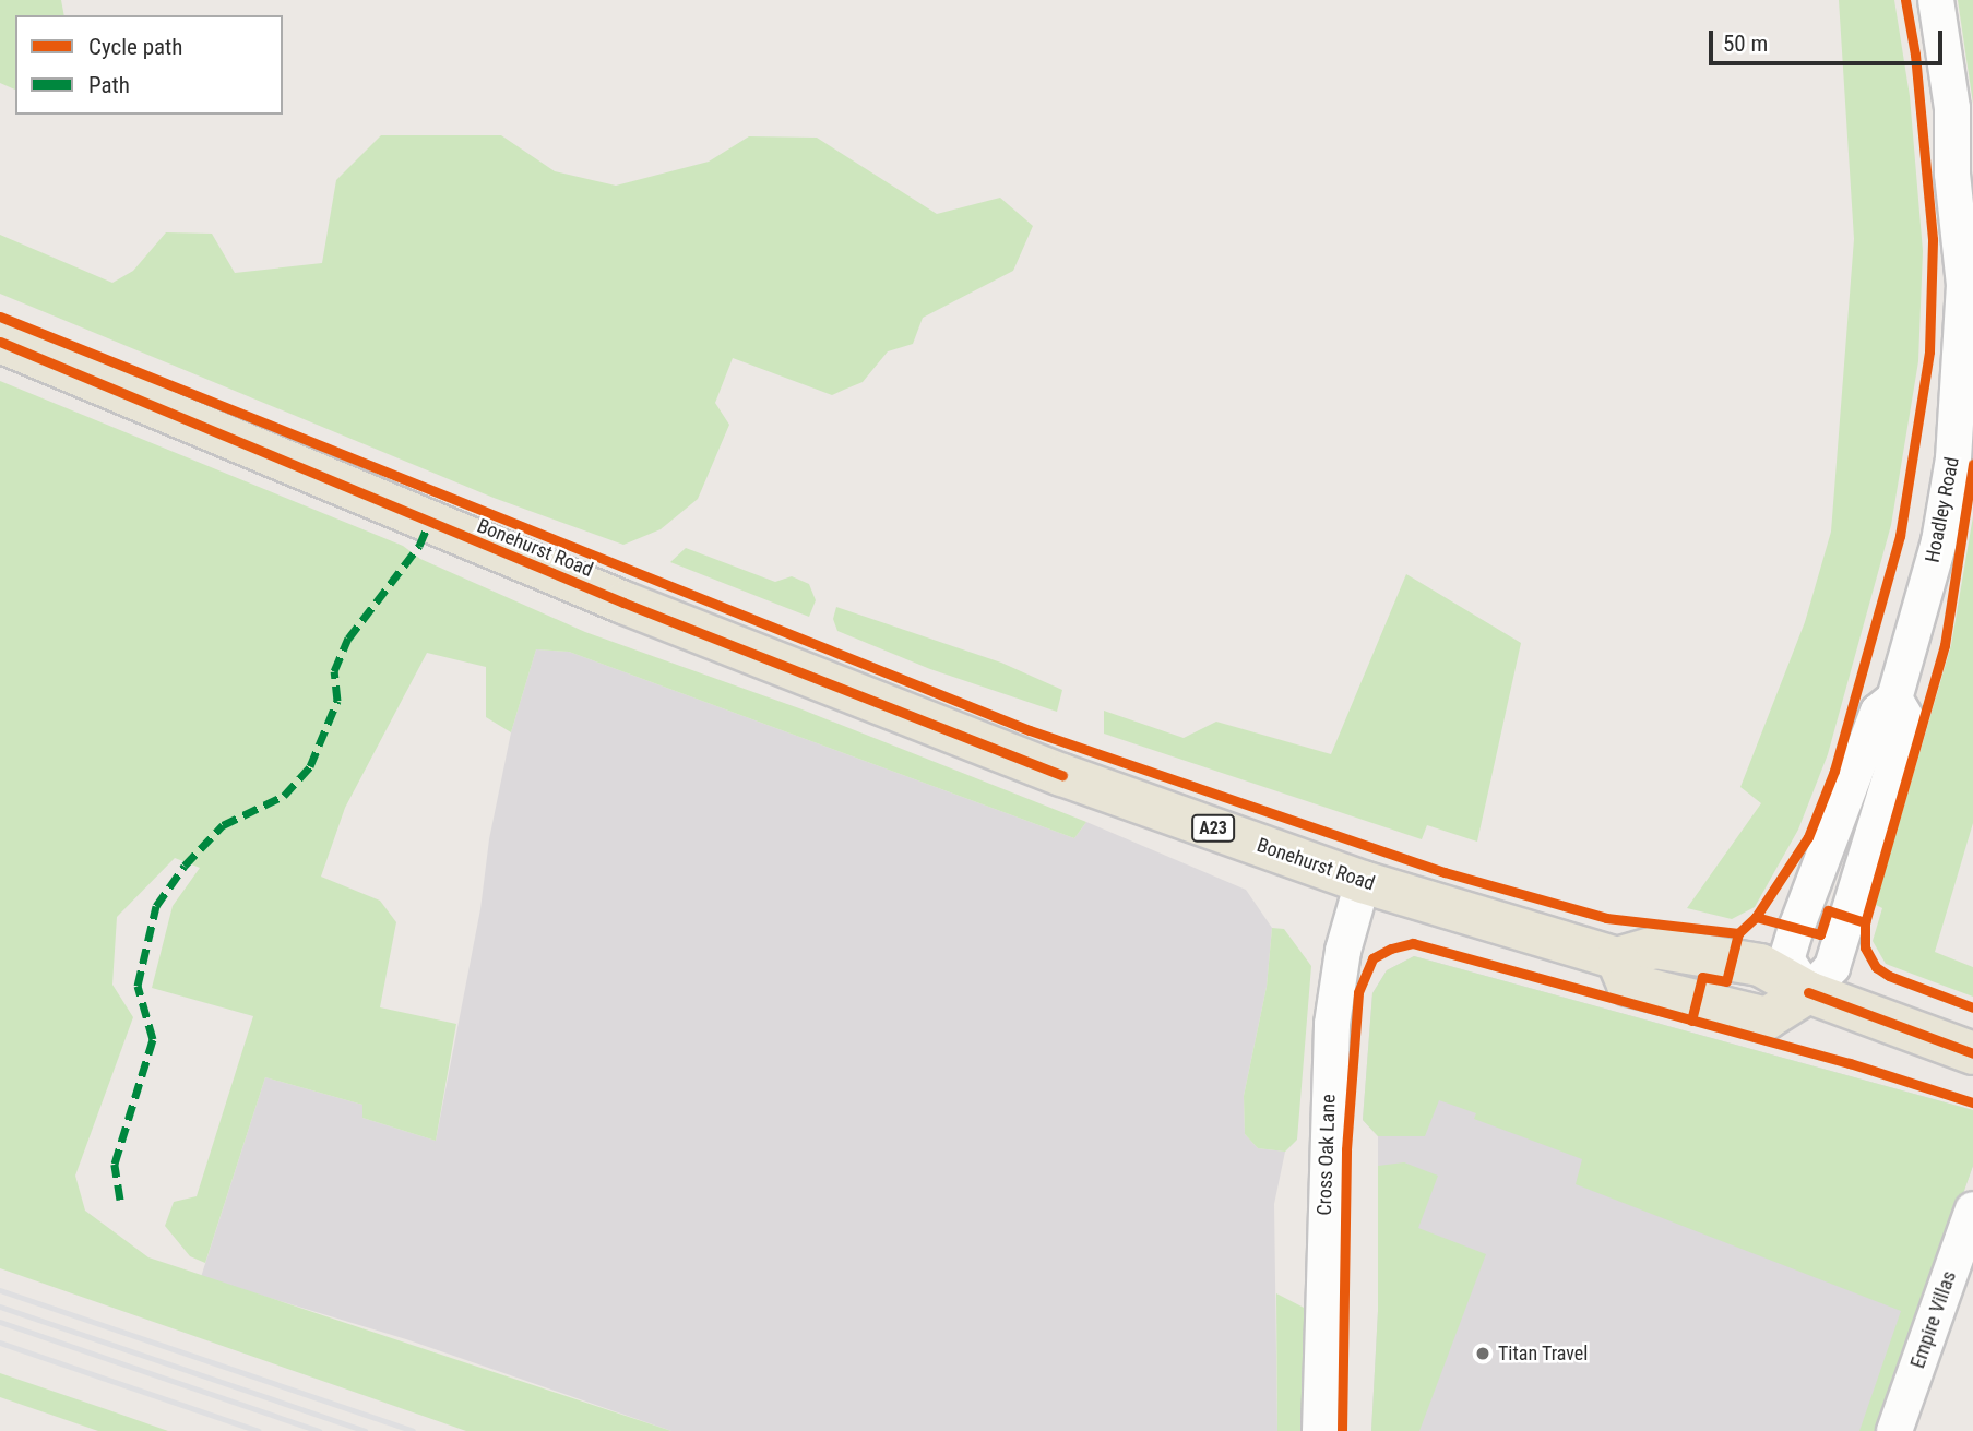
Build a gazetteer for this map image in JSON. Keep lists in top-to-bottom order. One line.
{"streets":{"main road":["Bonehurst Road","A23"],"street":["Hoadley Road","Cross Oak Lane","Empire Villas"]},"crossings":[["Bonehurst Road","Cross Oak Lane"]],"places":["Titan Travel"],"legend":["Cycle path","Path"],"scale_bar":"50 m"}
